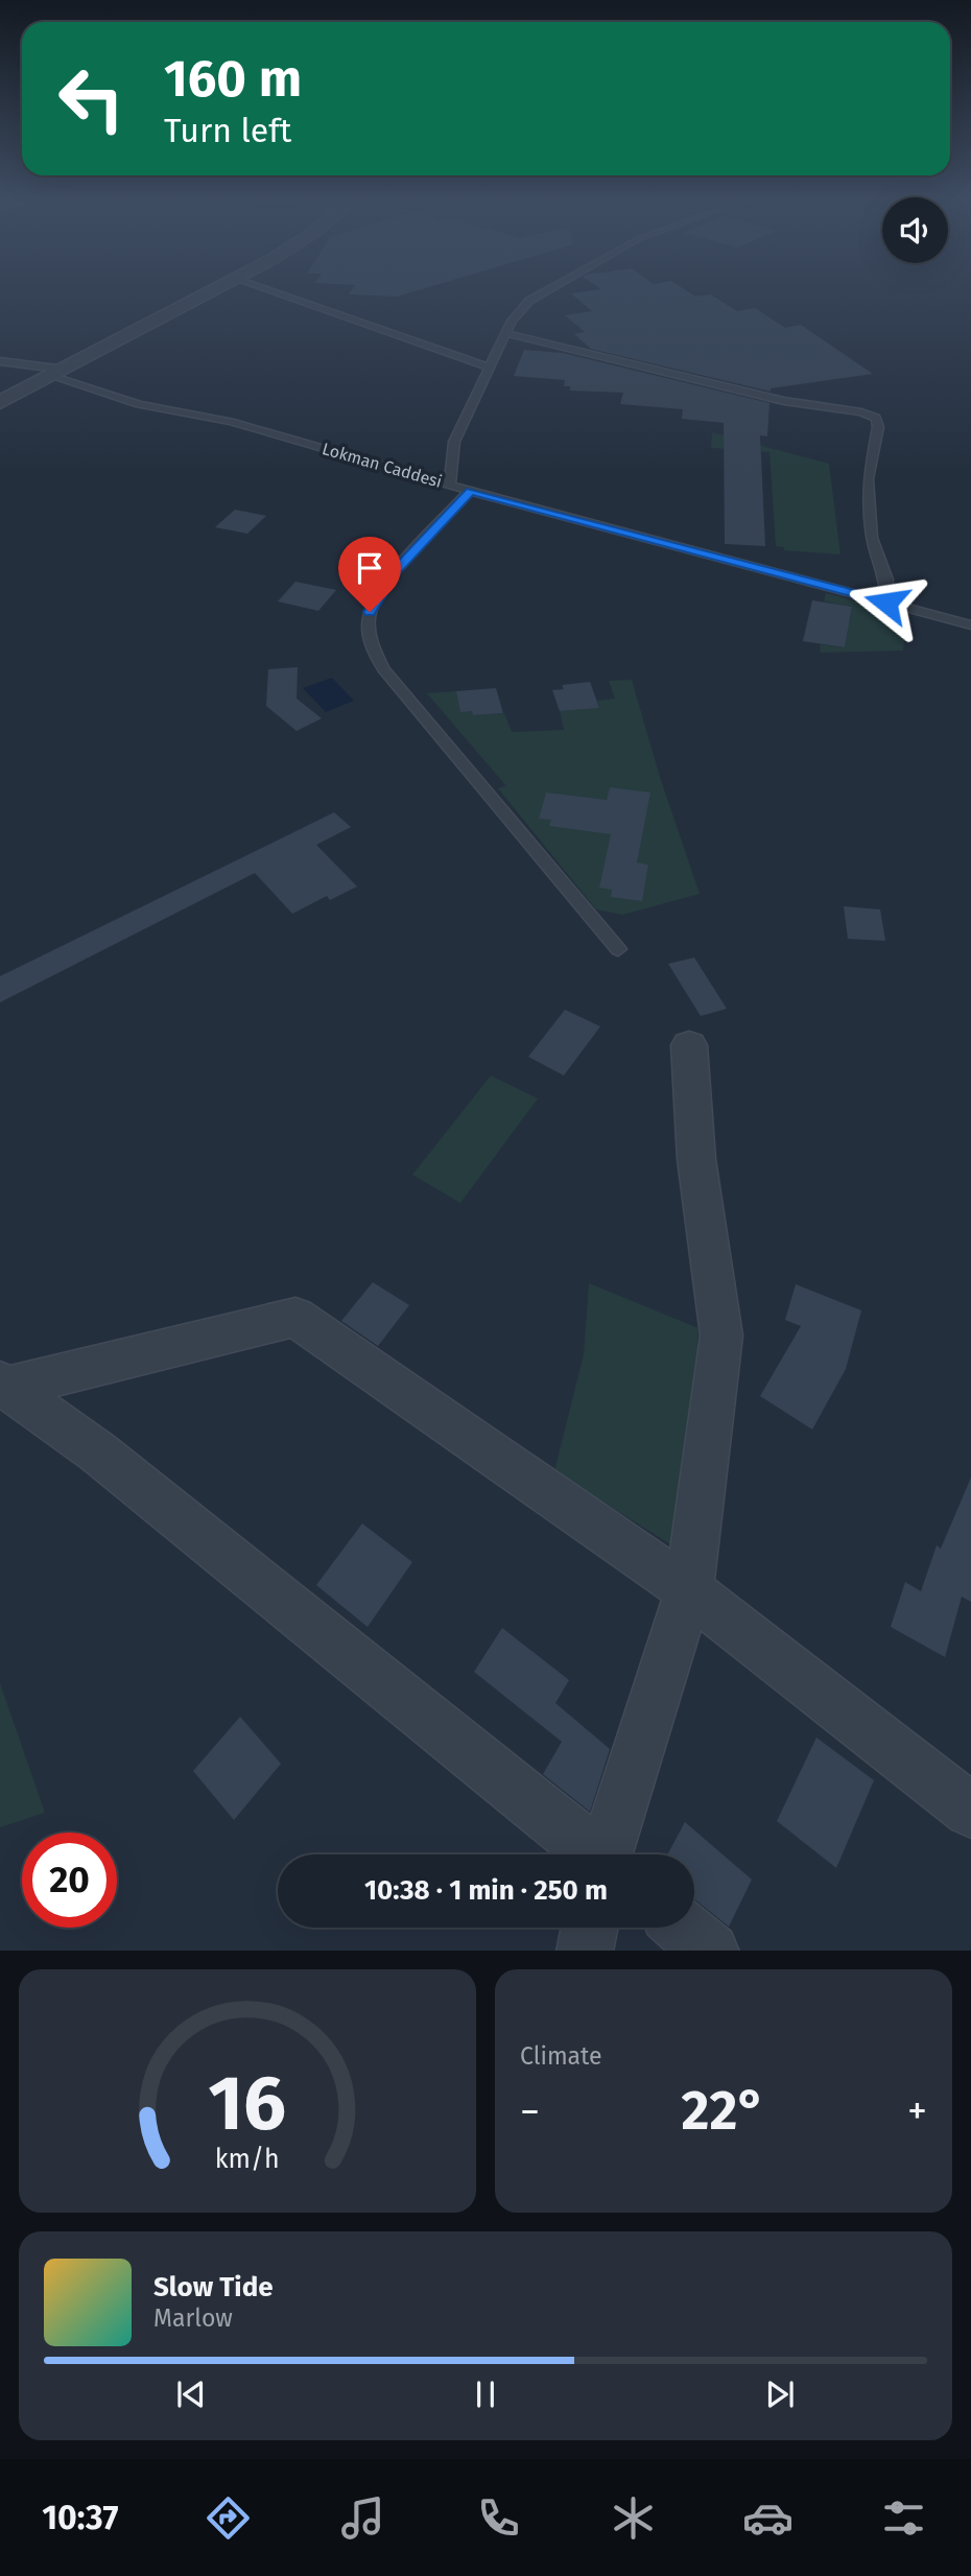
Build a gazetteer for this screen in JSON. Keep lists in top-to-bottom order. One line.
{"streets":{"lane":["Lokman Caddesi"]},"page":{"turn":["160 m","Turn left"],"limit":"20","trip":"10:38 · 1 min · 250 m","tile":"Climate","heat":["−","22°","+"],"song":["Slow Tide","Marlow"],"tabs":"10:37","gauge":["16","km/h"]}}
